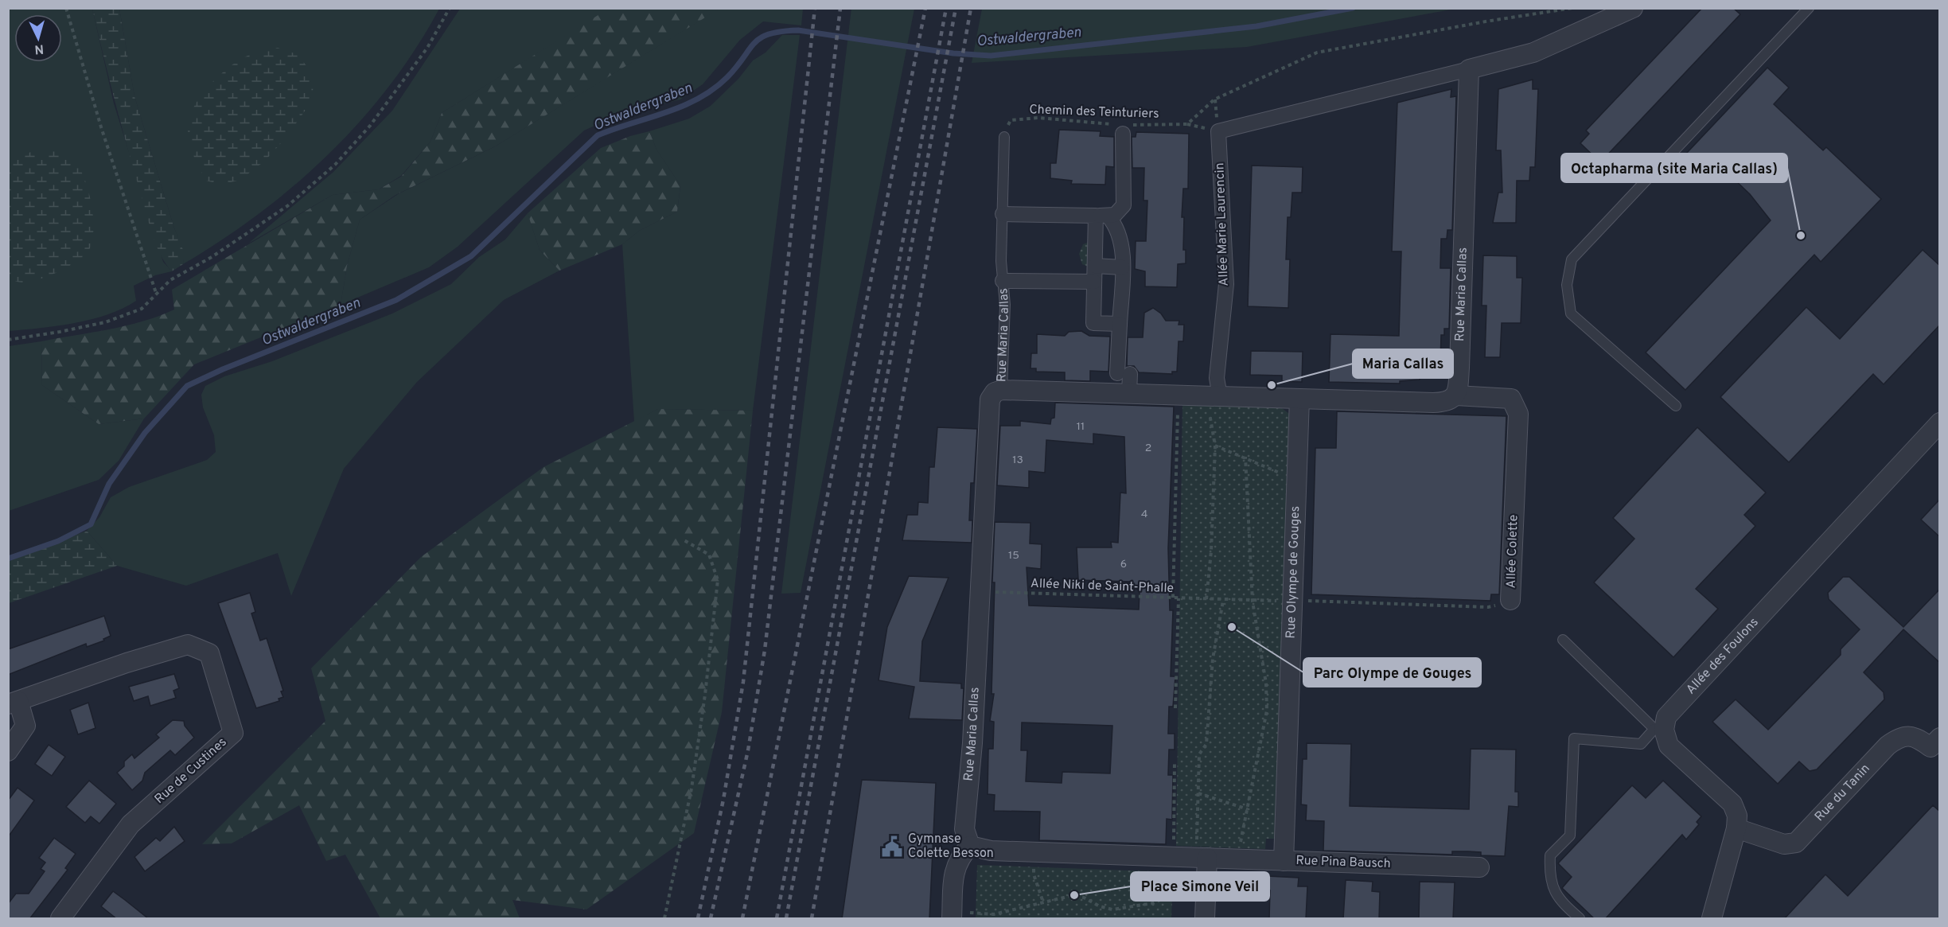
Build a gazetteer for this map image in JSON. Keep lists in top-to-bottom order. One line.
{"streets":{"street":["Allée Marie Laurencin","Rue Maria Callas","Allée Colette","Rue Olympe de Gouges","Allée des Foulons","Rue de Custines","Rue du Tanin","Rue Pina Bausch"],"path":["Chemin des Teinturiers","Allée Niki de Saint-Phalle"]},"crossings":[["Chemin des Teinturiers","Rue Maria Callas"],["Allée Marie Laurencin","Rue Maria Callas"],["Rue Maria Callas","Allée Colette"],["Rue Maria Callas","Rue Olympe de Gouges"],["Rue Maria Callas","Allée Niki de Saint-Phalle"],["Allée Colette","Rue Olympe de Gouges"],["Allée Colette","Allée Niki de Saint-Phalle"],["Rue Olympe de Gouges","Rue Pina Bausch"]],"water":["Ostwaldergraben"],"places":{"other":["Octapharma (site Maria Callas)","Maria Callas","Parc Olympe de Gouges","Place Simone Veil"],"public building":["Gymnase Colette Besson"]},"house_numbers":["11","2","13","4","15","6"],"north":"bottom"}
